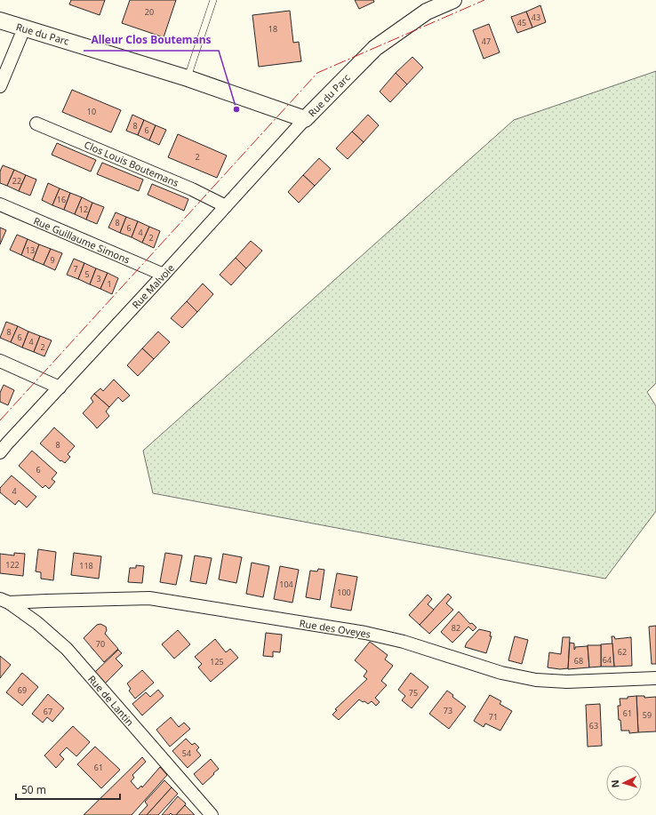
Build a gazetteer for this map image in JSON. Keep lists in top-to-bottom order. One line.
{"streets":{"street":["Rue du Parc","Clos Louis Boutemans","Rue Guillaume Simons","Rue Malvoie","Rue des Oveyes","Rue de Lantin"]},"crossings":[["Rue du Parc","Rue Malvoie"],["Clos Louis Boutemans","Rue Malvoie"],["Rue Guillaume Simons","Rue Malvoie"],["Rue des Oveyes","Rue de Lantin"]],"places":["Alleur Clos Boutemans"],"house_numbers":["20","43","45","18","47","10","8","6","2","22","16","12","8","6","4","2","13","9","7","5","3","1","8","6","4","2","8","6","4","122","118","104","100","82","70","62","64","68","125","69","75","73","67","61","59","71","63","54","61"],"scale_bar":"50 m","north":"left"}
